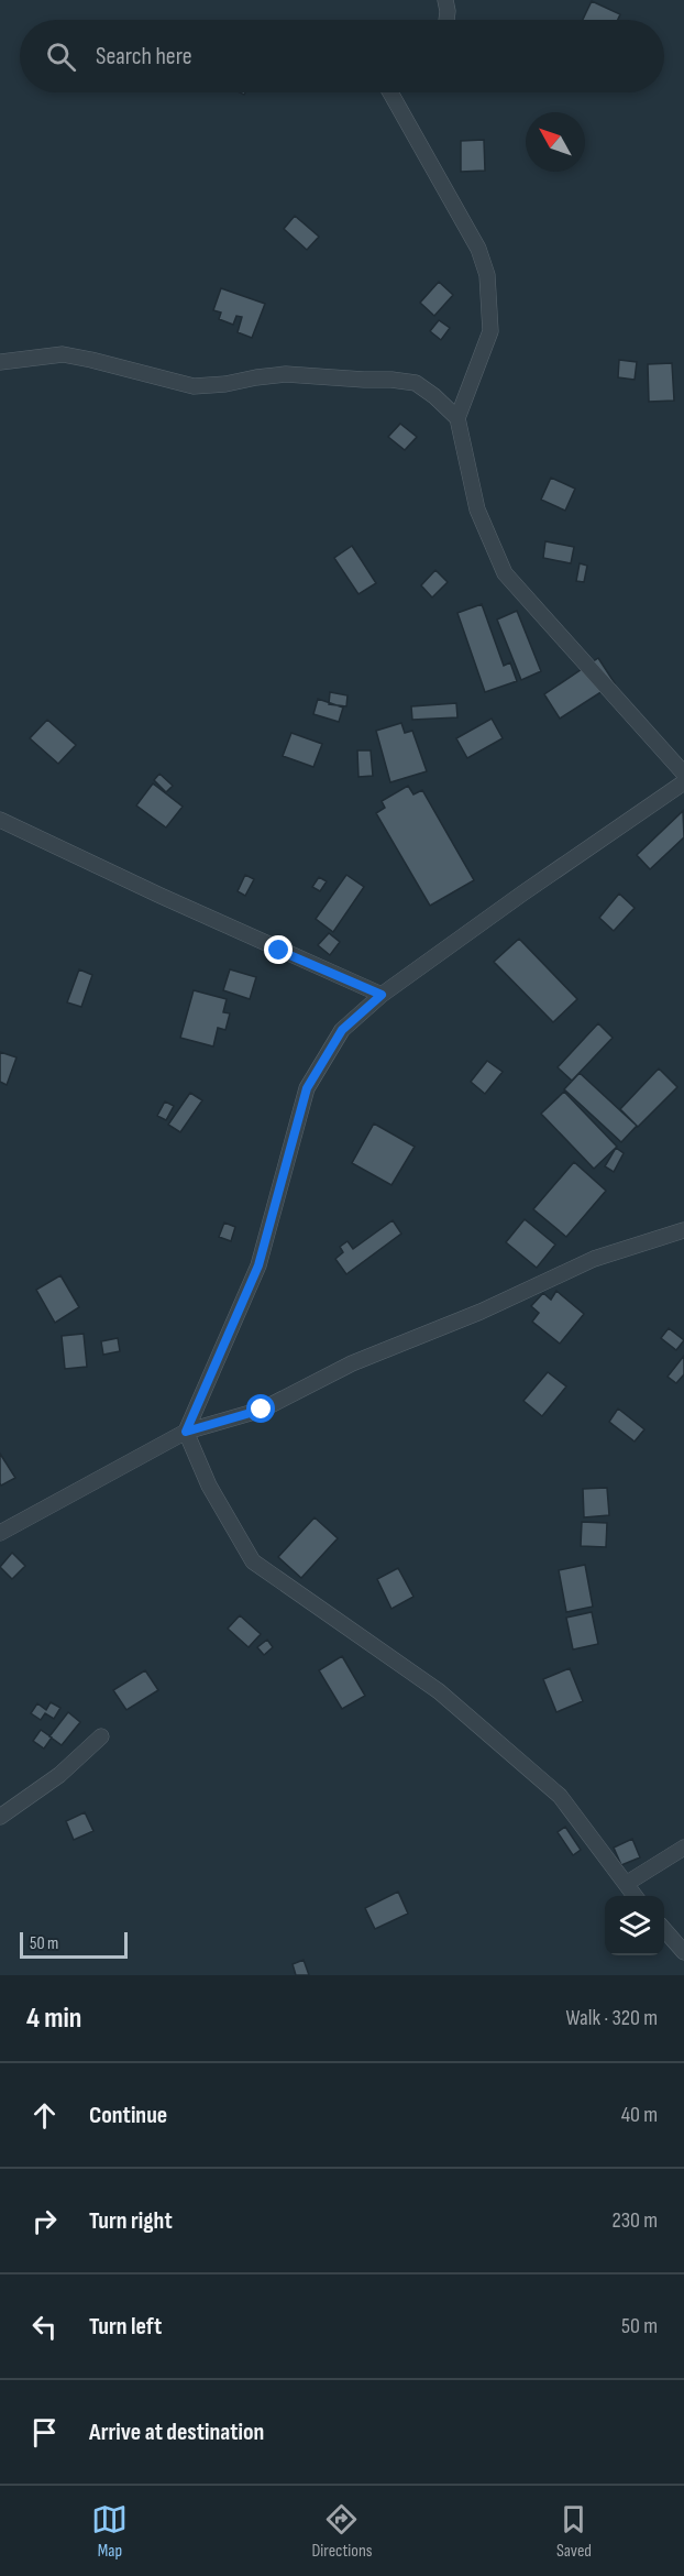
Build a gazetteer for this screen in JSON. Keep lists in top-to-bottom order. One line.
{"scale_bar":"50 m","north":"top left","page":{"search":"Search here","scale":"50 m","heading":["4 min","Walk · 320 m"],"list":[["Continue","40 m"],["Turn right","230 m"],["Turn left","50 m"],"Arrive at destination"],"nav":["Map","Directions","Saved"]}}
